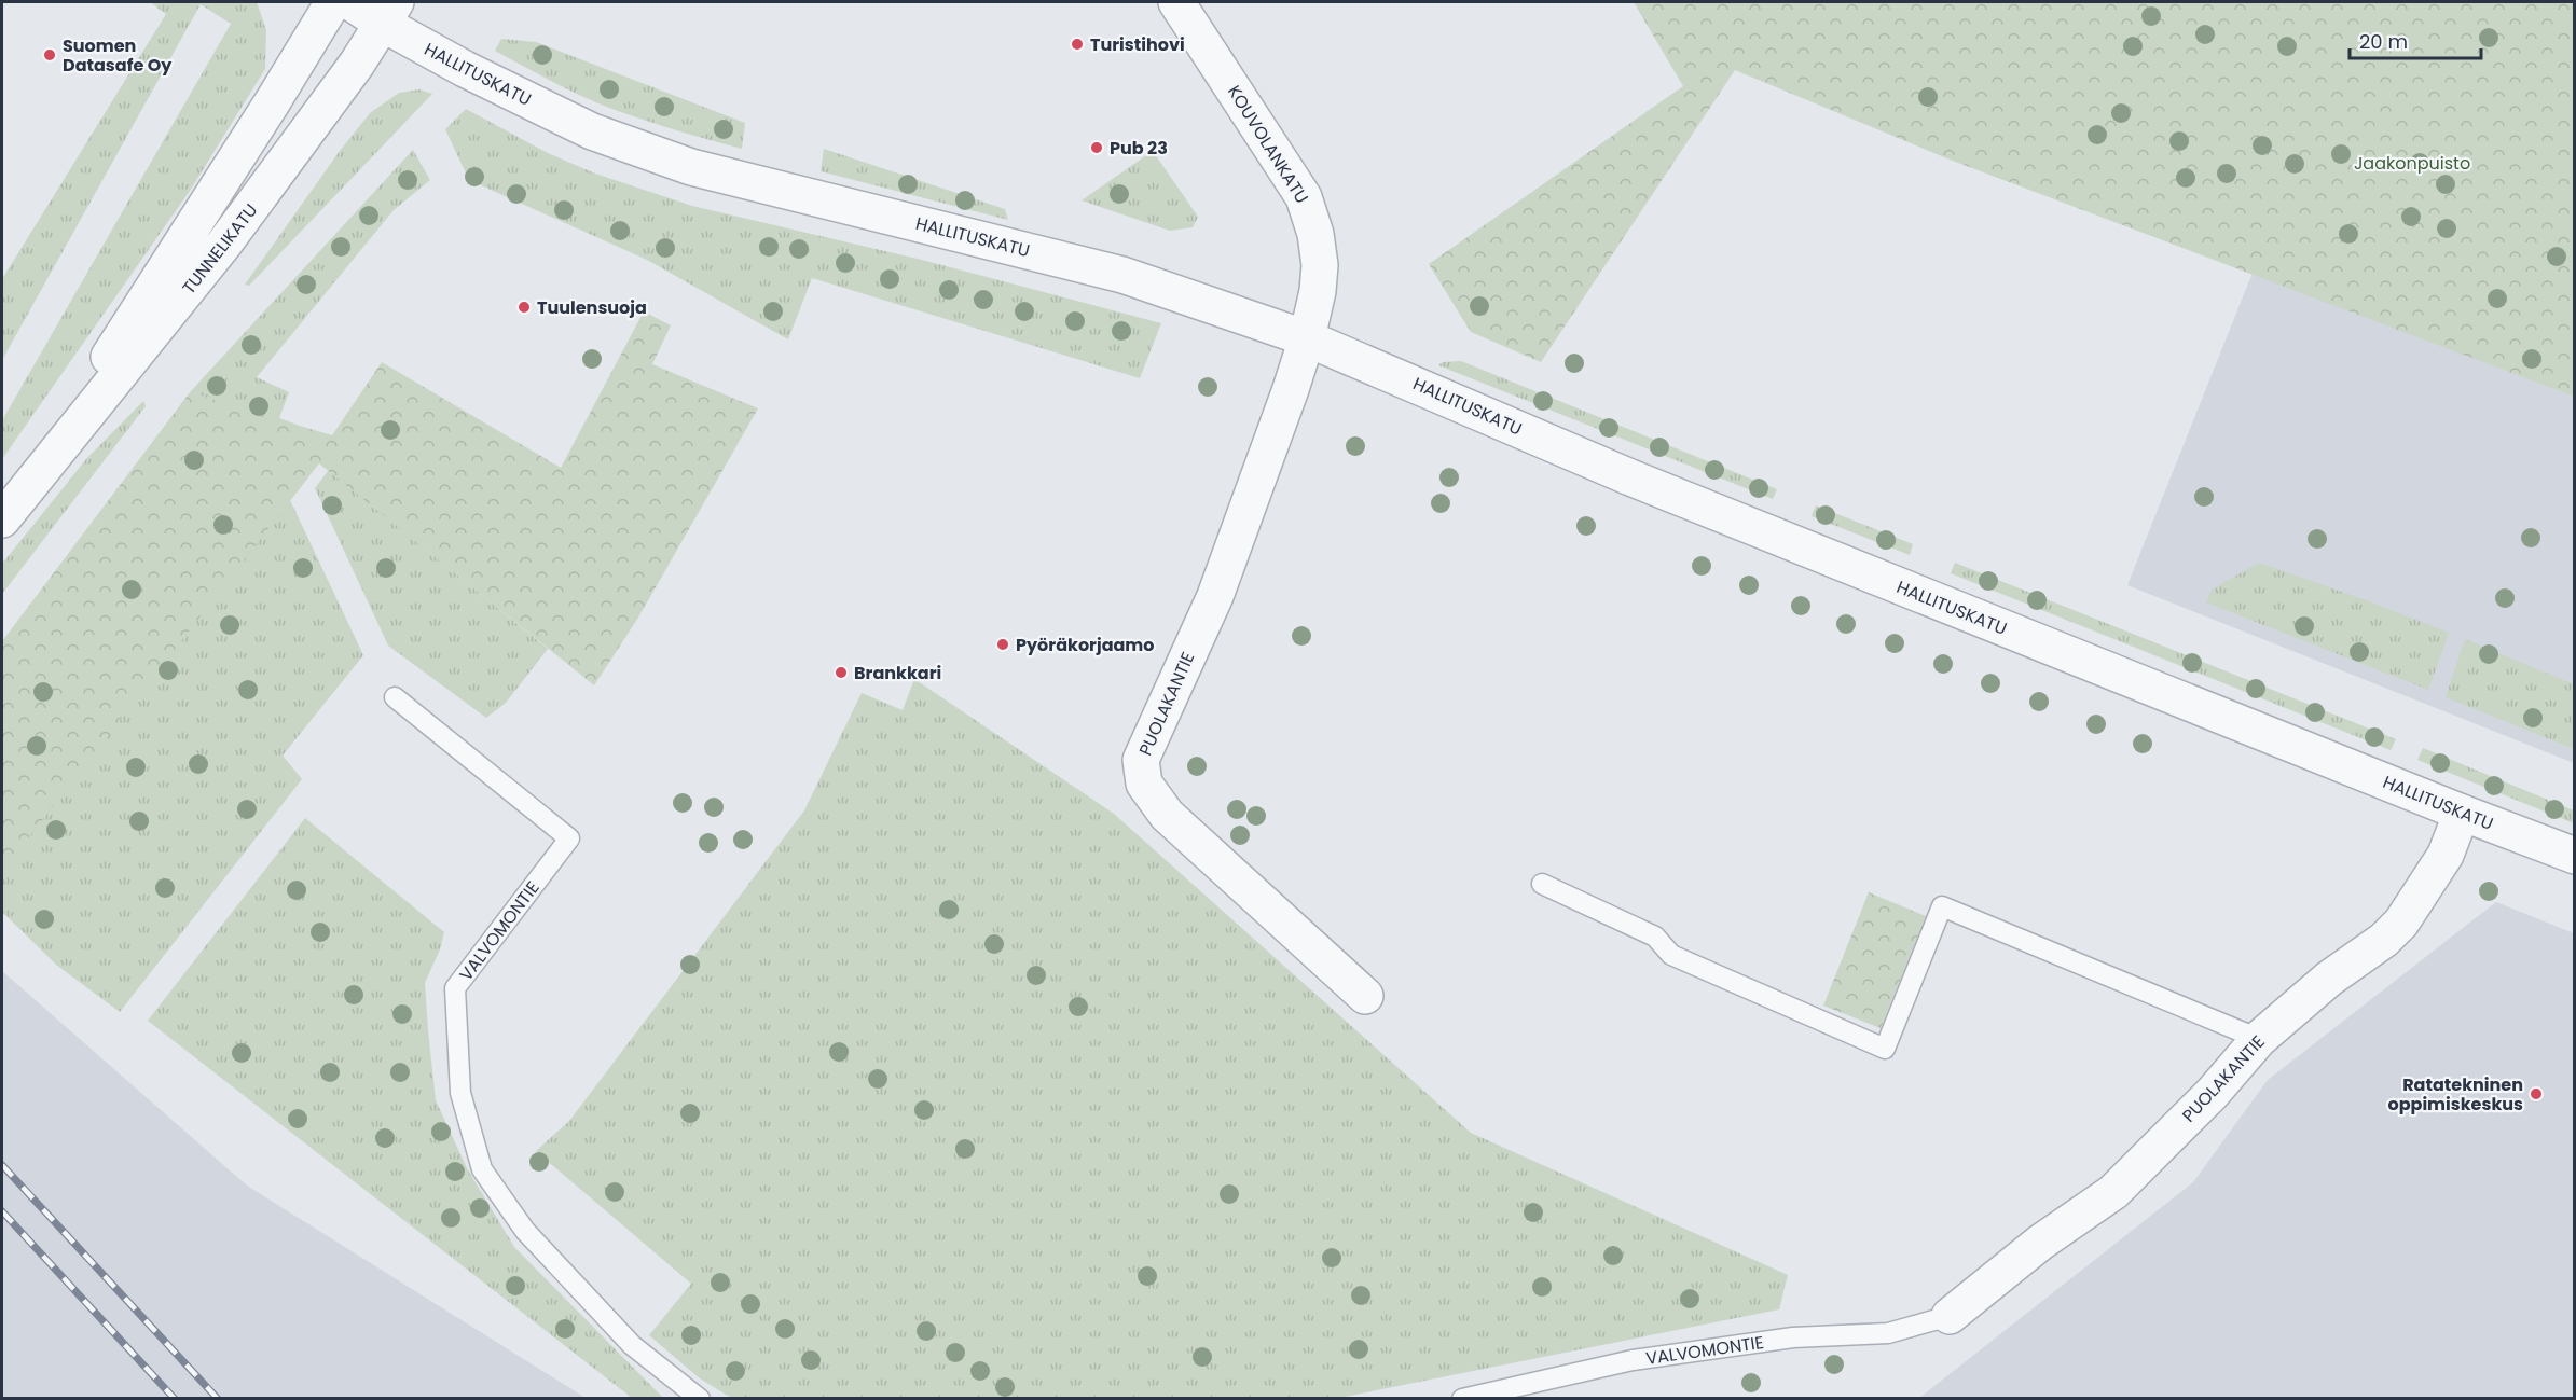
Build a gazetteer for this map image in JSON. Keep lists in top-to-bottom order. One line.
{"streets":{"street":["HALLITUSKATU","KOUVOLANKATU","TUNNELIKATU","PUOLAKANTIE"],"lane":["VALVOMONTIE"]},"crossings":[["HALLITUSKATU","KOUVOLANKATU"],["HALLITUSKATU","TUNNELIKATU"],["HALLITUSKATU","PUOLAKANTIE"],["KOUVOLANKATU","PUOLAKANTIE"],["PUOLAKANTIE","VALVOMONTIE"]],"parks":["Jaakonpuisto"],"places":["Turistihovi","Suomen Datasafe Oy","Pub 23","Tuulensuoja","Pyöräkorjaamo","Brankkari","Ratatekninen oppimiskeskus"],"scale_bar":"20 m"}
